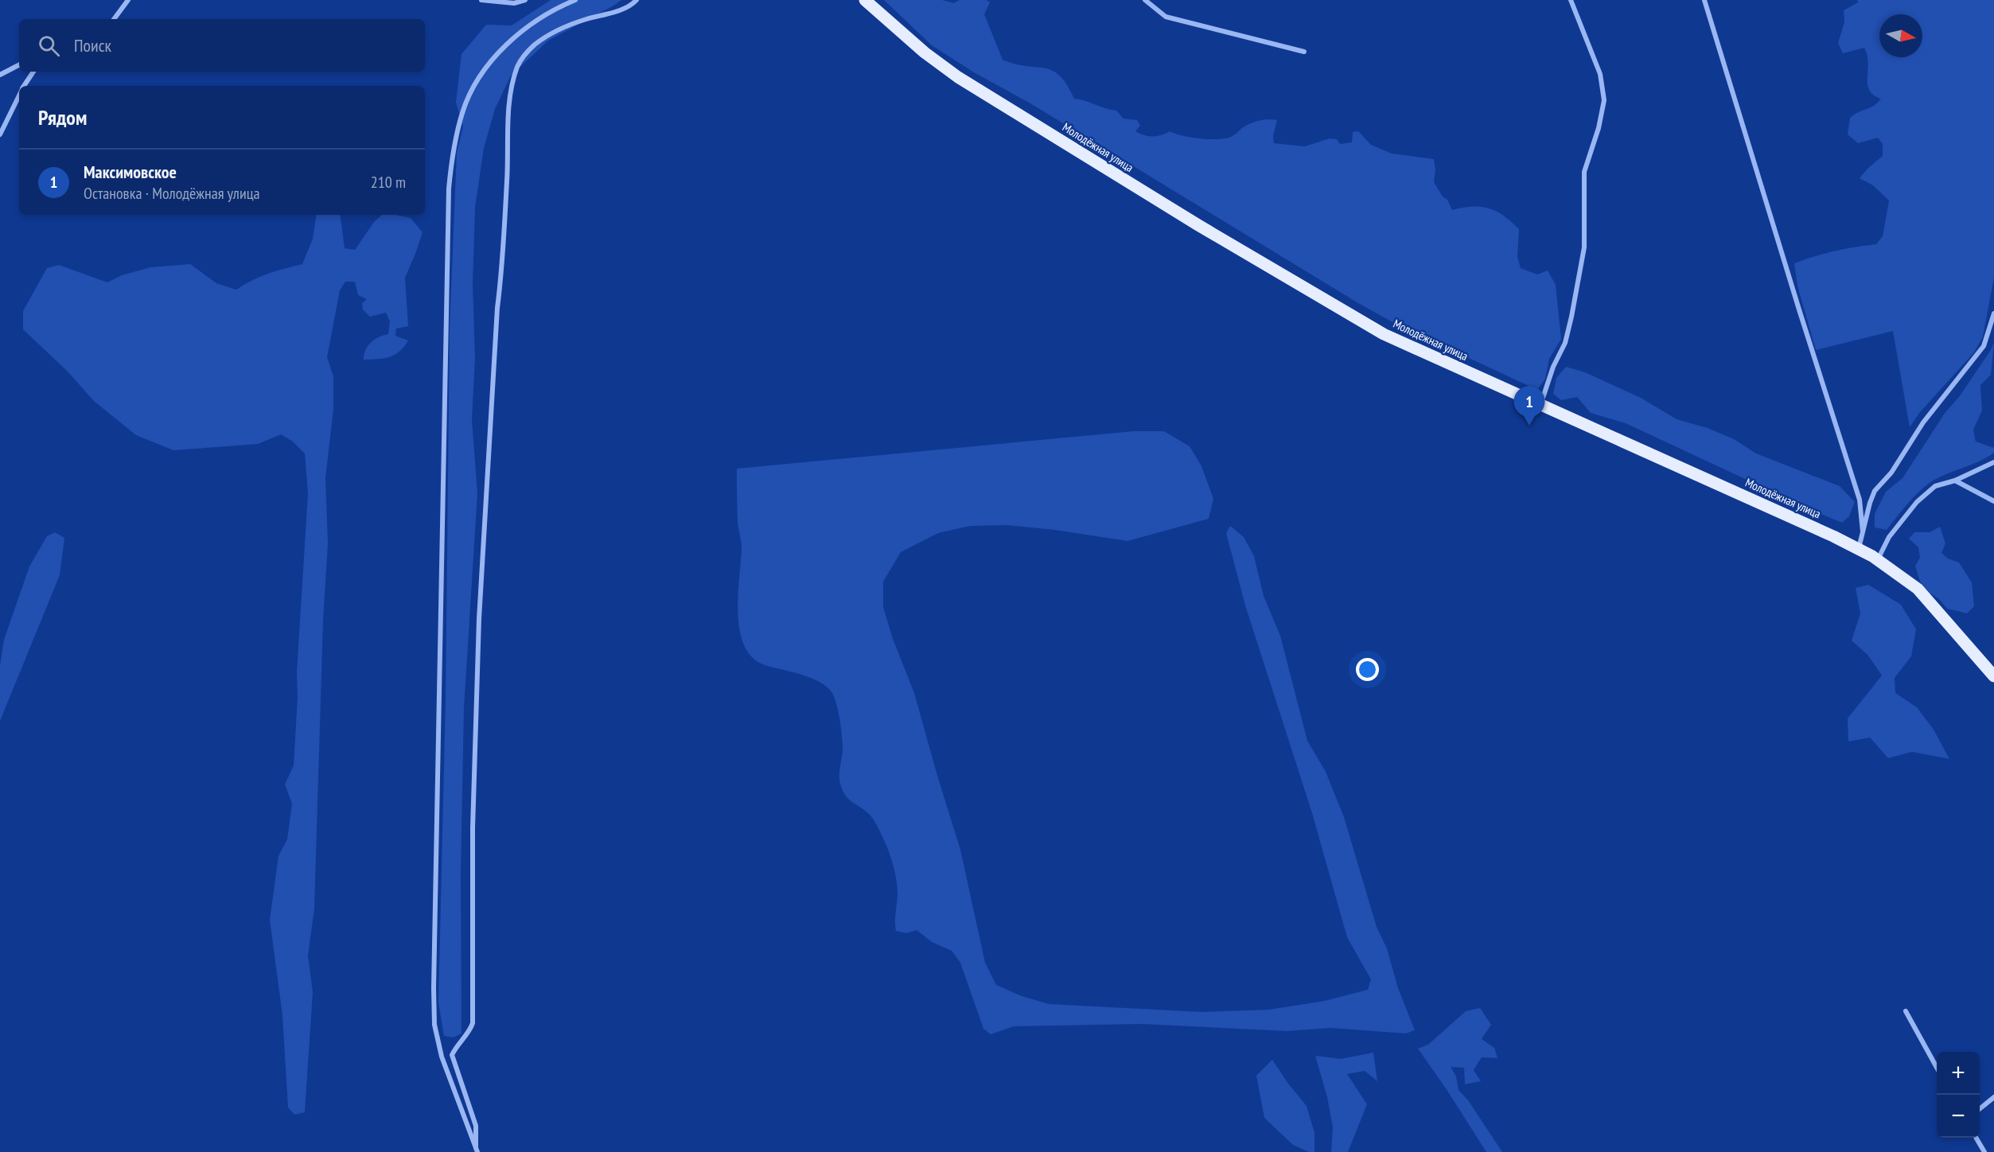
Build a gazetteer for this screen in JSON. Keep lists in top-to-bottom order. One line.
{"streets":{"main road":["Молодёжная улица"]},"north":"right","page":{"search":"Поиск","heading":"Рядом","list":[{"mark":"1","name":"Максимовское","note":"Остановка · Молодёжная улица","value":"210 m"}],"pins":"1","map_buttons":["+","−"]}}
